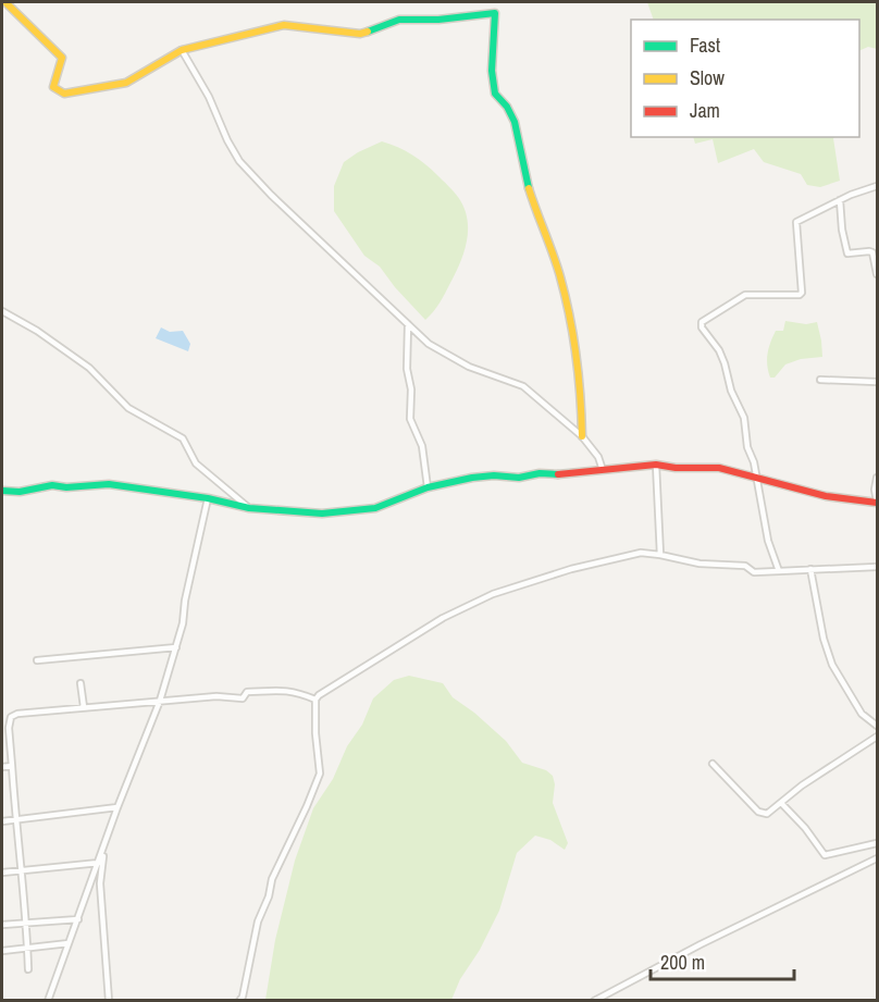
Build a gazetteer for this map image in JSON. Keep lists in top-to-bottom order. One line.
{"legend":["Fast","Slow","Jam"],"scale_bar":"200 m"}
